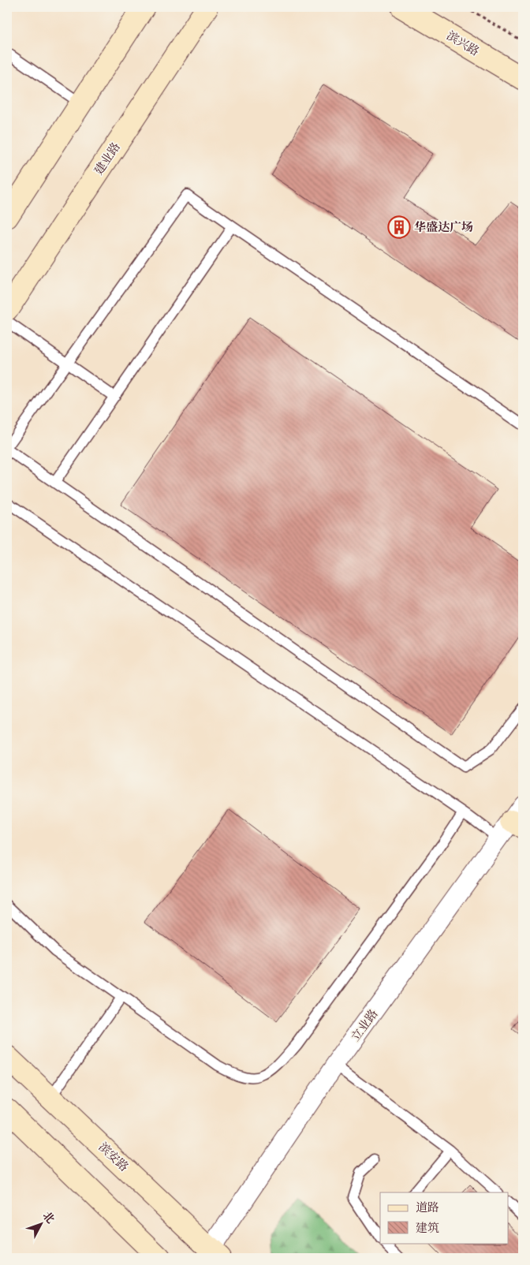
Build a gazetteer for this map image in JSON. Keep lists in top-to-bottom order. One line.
{"streets":{"main road":["滨兴路","建业路","滨安路"],"street":["立业路"]},"crossings":[["立业路","滨安路"]],"places":{"building":["华盛达广场"]},"legend":["道路","建筑"],"north":"top right"}
